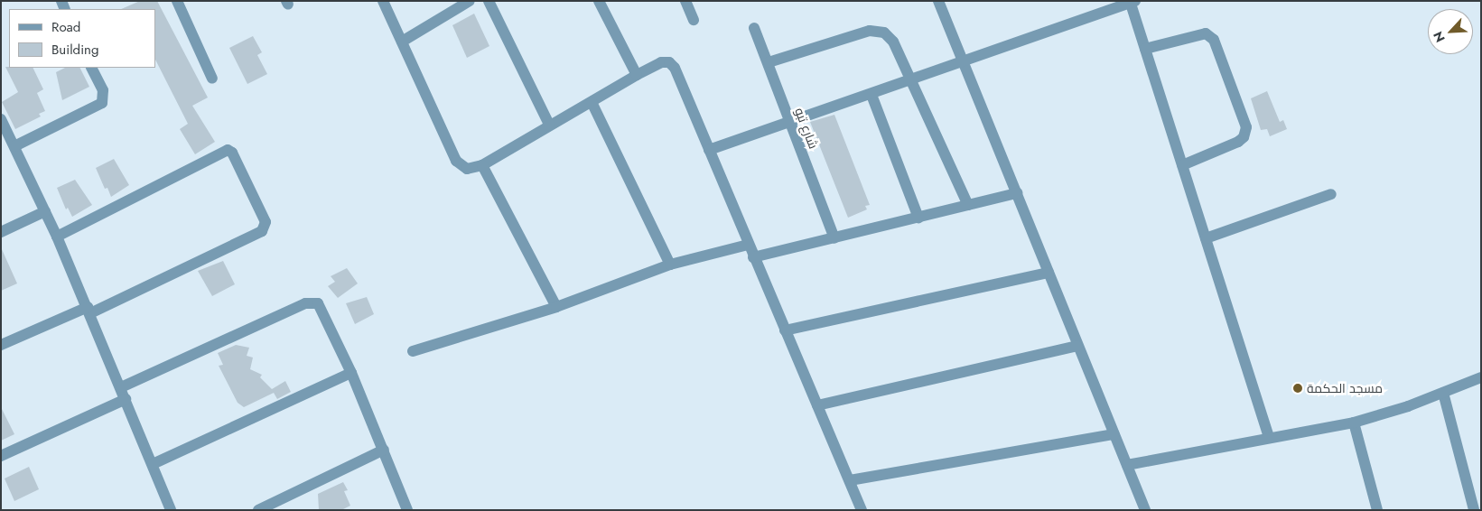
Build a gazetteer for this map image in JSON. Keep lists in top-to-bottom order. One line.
{"streets":{"street":["شارع تبو"]},"places":["مسجد الحكمة"],"legend":["Road","Building"],"north":"bottom left"}
